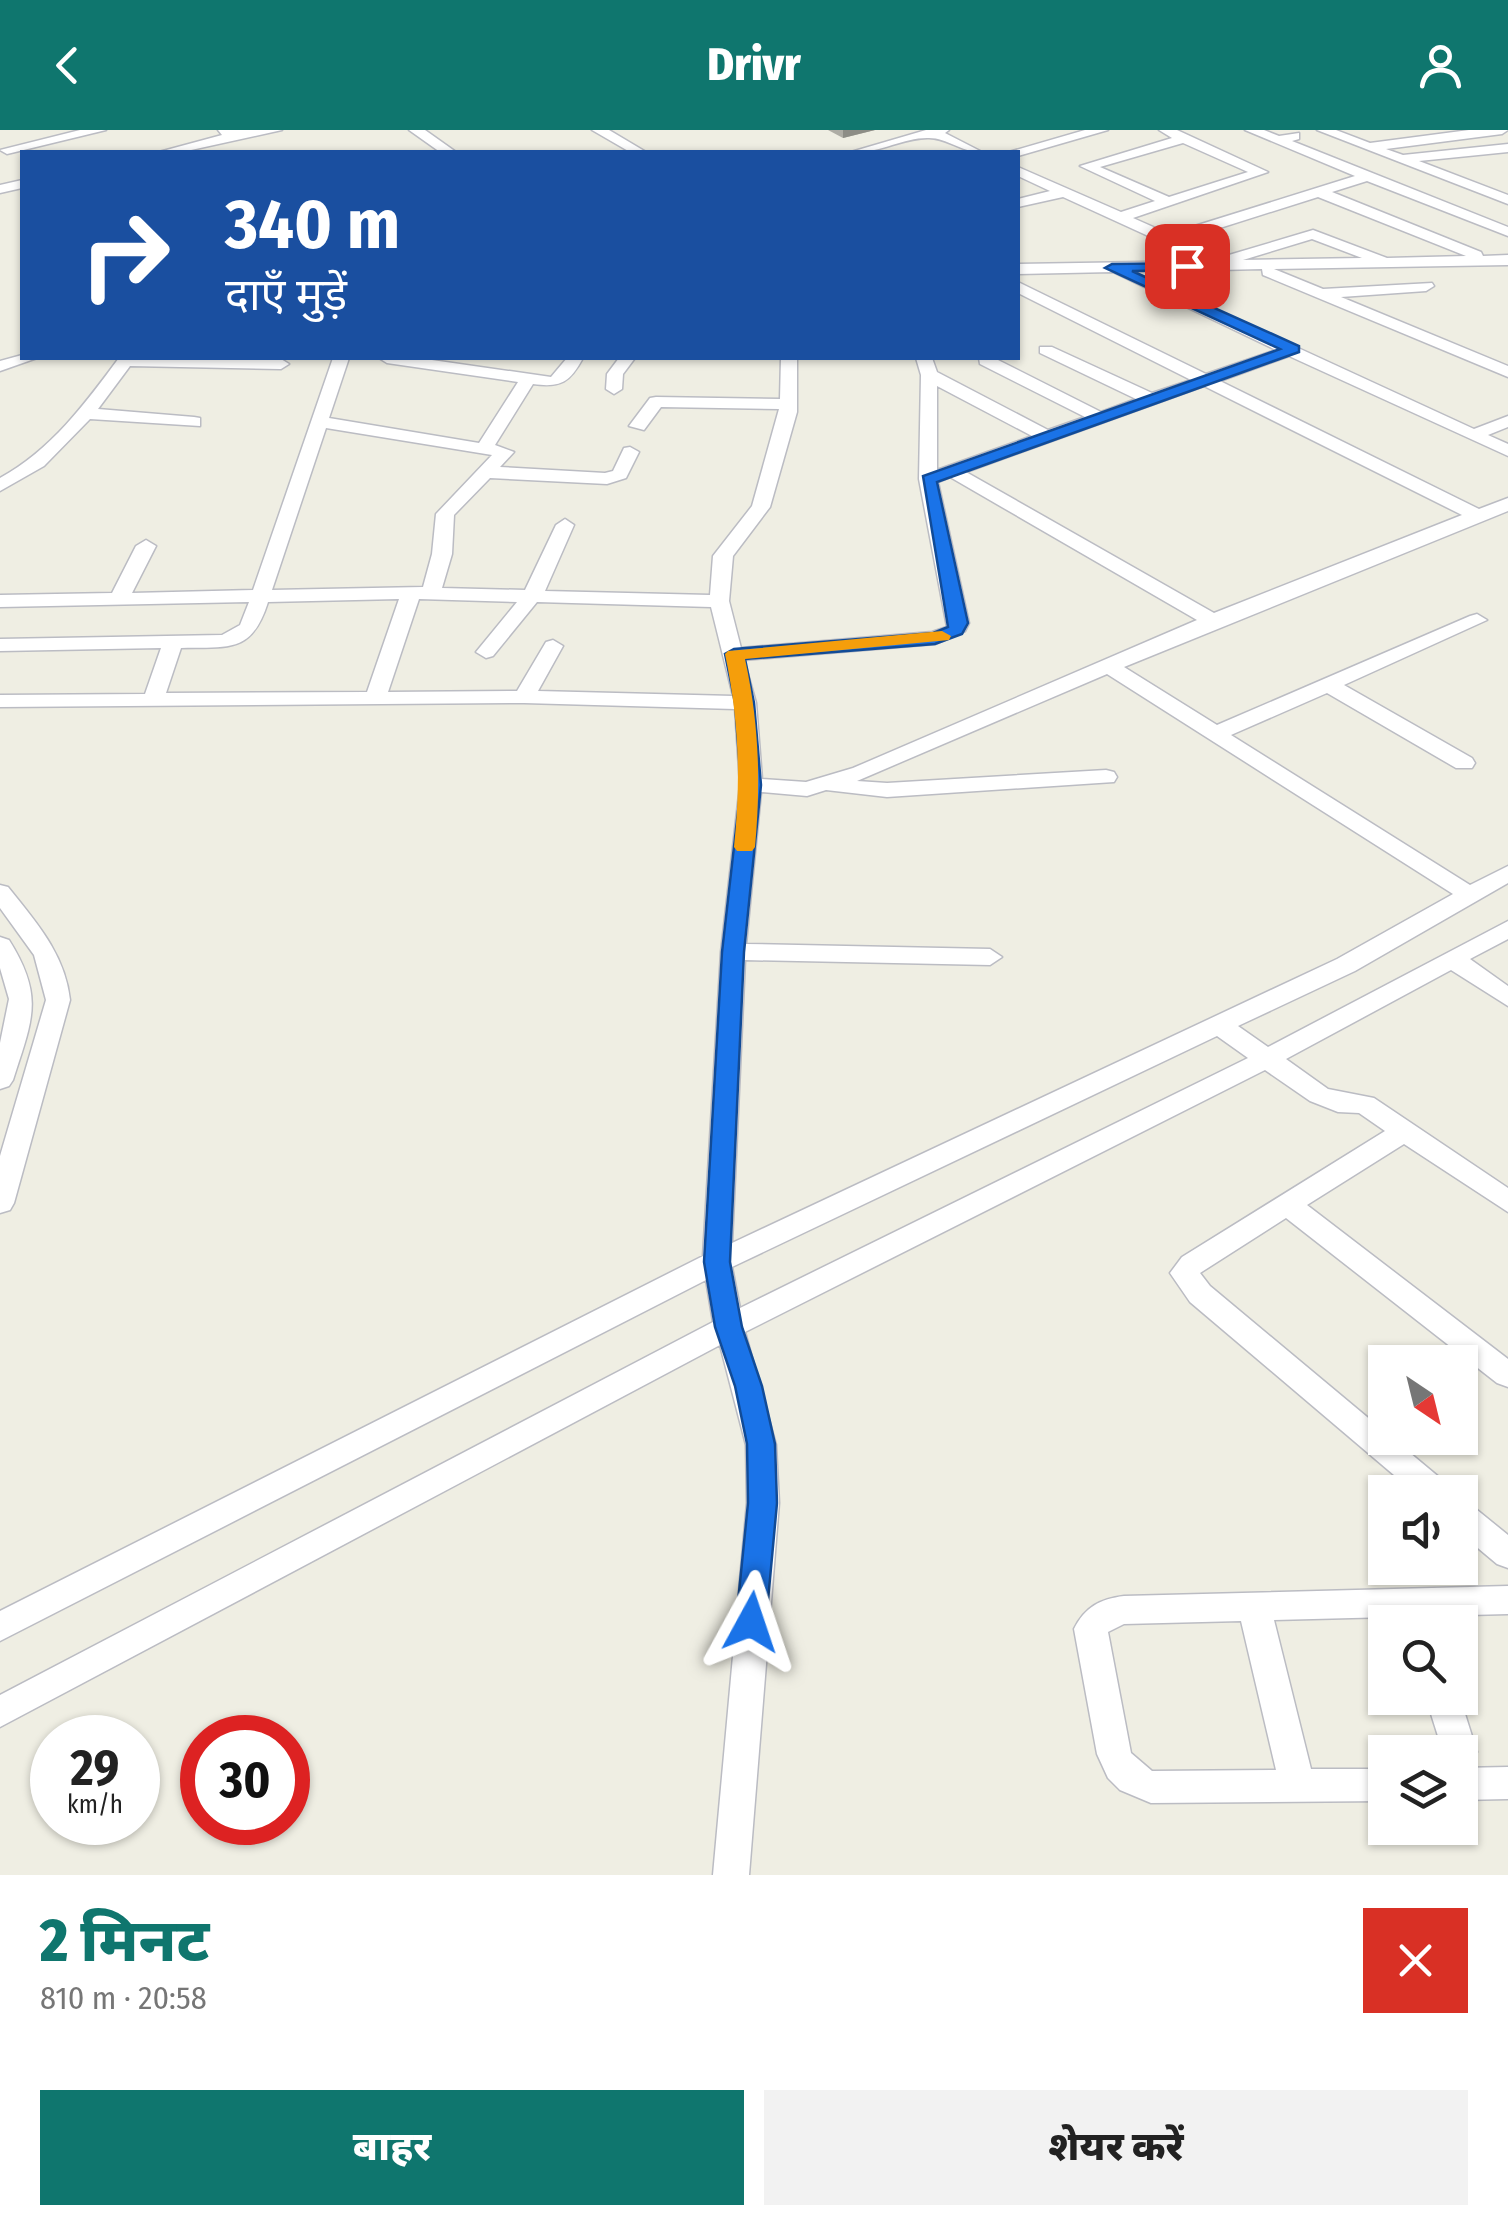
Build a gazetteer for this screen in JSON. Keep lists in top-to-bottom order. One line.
{"north":"bottom right","page":{"header":"Drivr","turn":["340 m","दाएँ मुड़ें"],"speed":"29 km/h","limit":"30","heading":["2 मिनट","810 m · 20:58"],"buttons":["बाहर","शेयर करें"]}}
